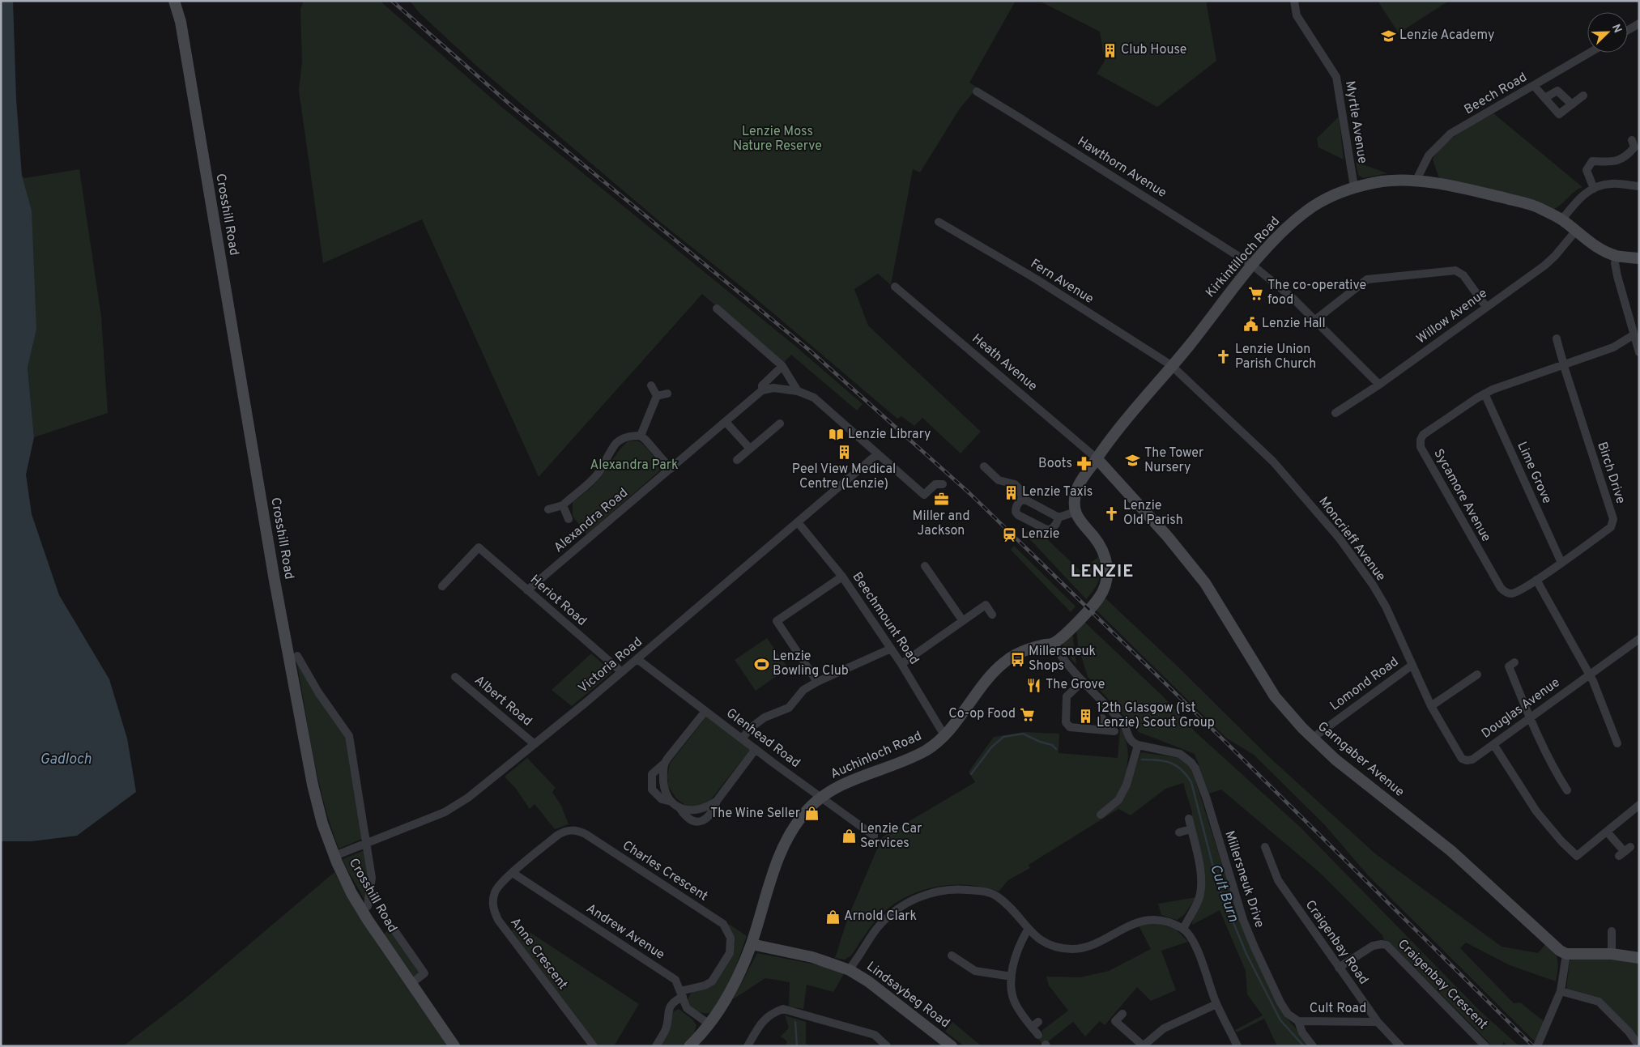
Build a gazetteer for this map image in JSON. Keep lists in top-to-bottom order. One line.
{"streets":{"main road":["Crosshill Road","Kirkintilloch Road","Auchinloch Road","Garngaber Avenue","Lindsaybeg Road"],"street":["Beech Road","Myrtle Avenue","Hawthorn Avenue","Fern Avenue","Willow Avenue","Heath Avenue","Lime Grove","Birch Drive","Sycamore Avenue","Alexandra Road","Moncrieff Avenue","Heriot Road","Beechmount Road","Victoria Road","Lomond Road","Albert Road","Douglas Avenue","Glenhead Road","Charles Crescent","Millersneuk Drive","Andrew Avenue","Craigenbay Road","Anne Crescent","Craigenbay Crescent","Cult Road"]},"crossings":[["Beech Road","Kirkintilloch Road"],["Myrtle Avenue","Kirkintilloch Road"],["Hawthorn Avenue","Kirkintilloch Road"],["Hawthorn Avenue","Willow Avenue"],["Crosshill Road","Victoria Road"],["Kirkintilloch Road","Fern Avenue"],["Kirkintilloch Road","Willow Avenue"],["Kirkintilloch Road","Heath Avenue"],["Kirkintilloch Road","Moncrieff Avenue"],["Kirkintilloch Road","Garngaber Avenue"],["Fern Avenue","Moncrieff Avenue"],["Heath Avenue","Garngaber Avenue"],["Lime Grove","Birch Drive"],["Lime Grove","Sycamore Avenue"],["Birch Drive","Sycamore Avenue"],["Alexandra Road","Heriot Road"],["Moncrieff Avenue","Lomond Road"],["Moncrieff Avenue","Douglas Avenue"],["Heriot Road","Victoria Road"],["Beechmount Road","Victoria Road"],["Beechmount Road","Auchinloch Road"],["Victoria Road","Albert Road"],["Victoria Road","Glenhead Road"],["Lomond Road","Garngaber Avenue"],["Glenhead Road","Auchinloch Road"],["Auchinloch Road","Andrew Avenue"],["Auchinloch Road","Lindsaybeg Road"],["Charles Crescent","Andrew Avenue"],["Charles Crescent","Anne Crescent"],["Millersneuk Drive","Cult Road"],["Andrew Avenue","Anne Crescent"],["Craigenbay Road","Craigenbay Crescent"],["Craigenbay Road","Cult Road"]],"districts":["LENZIE"],"water":["Gadloch","Cult Burn"],"parks":["Lenzie Moss Nature Reserve","Alexandra Park"],"places":{"school or university":["Lenzie Academy","The Tower Nursery"],"building":["Club House","Peel View Medical Centre (Lenzie)","Lenzie Taxis","12th Glasgow (1st Lenzie) Scout Group"],"supermarket":["The co-operative food","Co-op Food"],"public building":["Lenzie Hall"],"church":["Lenzie Union Parish Church","Lenzie Old Parish"],"library":["Lenzie Library"],"pharmacy":["Boots"],"office":["Miller and Jackson"],"station":["Lenzie"],"bus stop":["Millersneuk Shops"],"sports":["Lenzie Bowling Club"],"restaurant":["The Grove"],"shop":["The Wine Seller","Lenzie Car Services","Arnold Clark"]},"north":"top right"}
